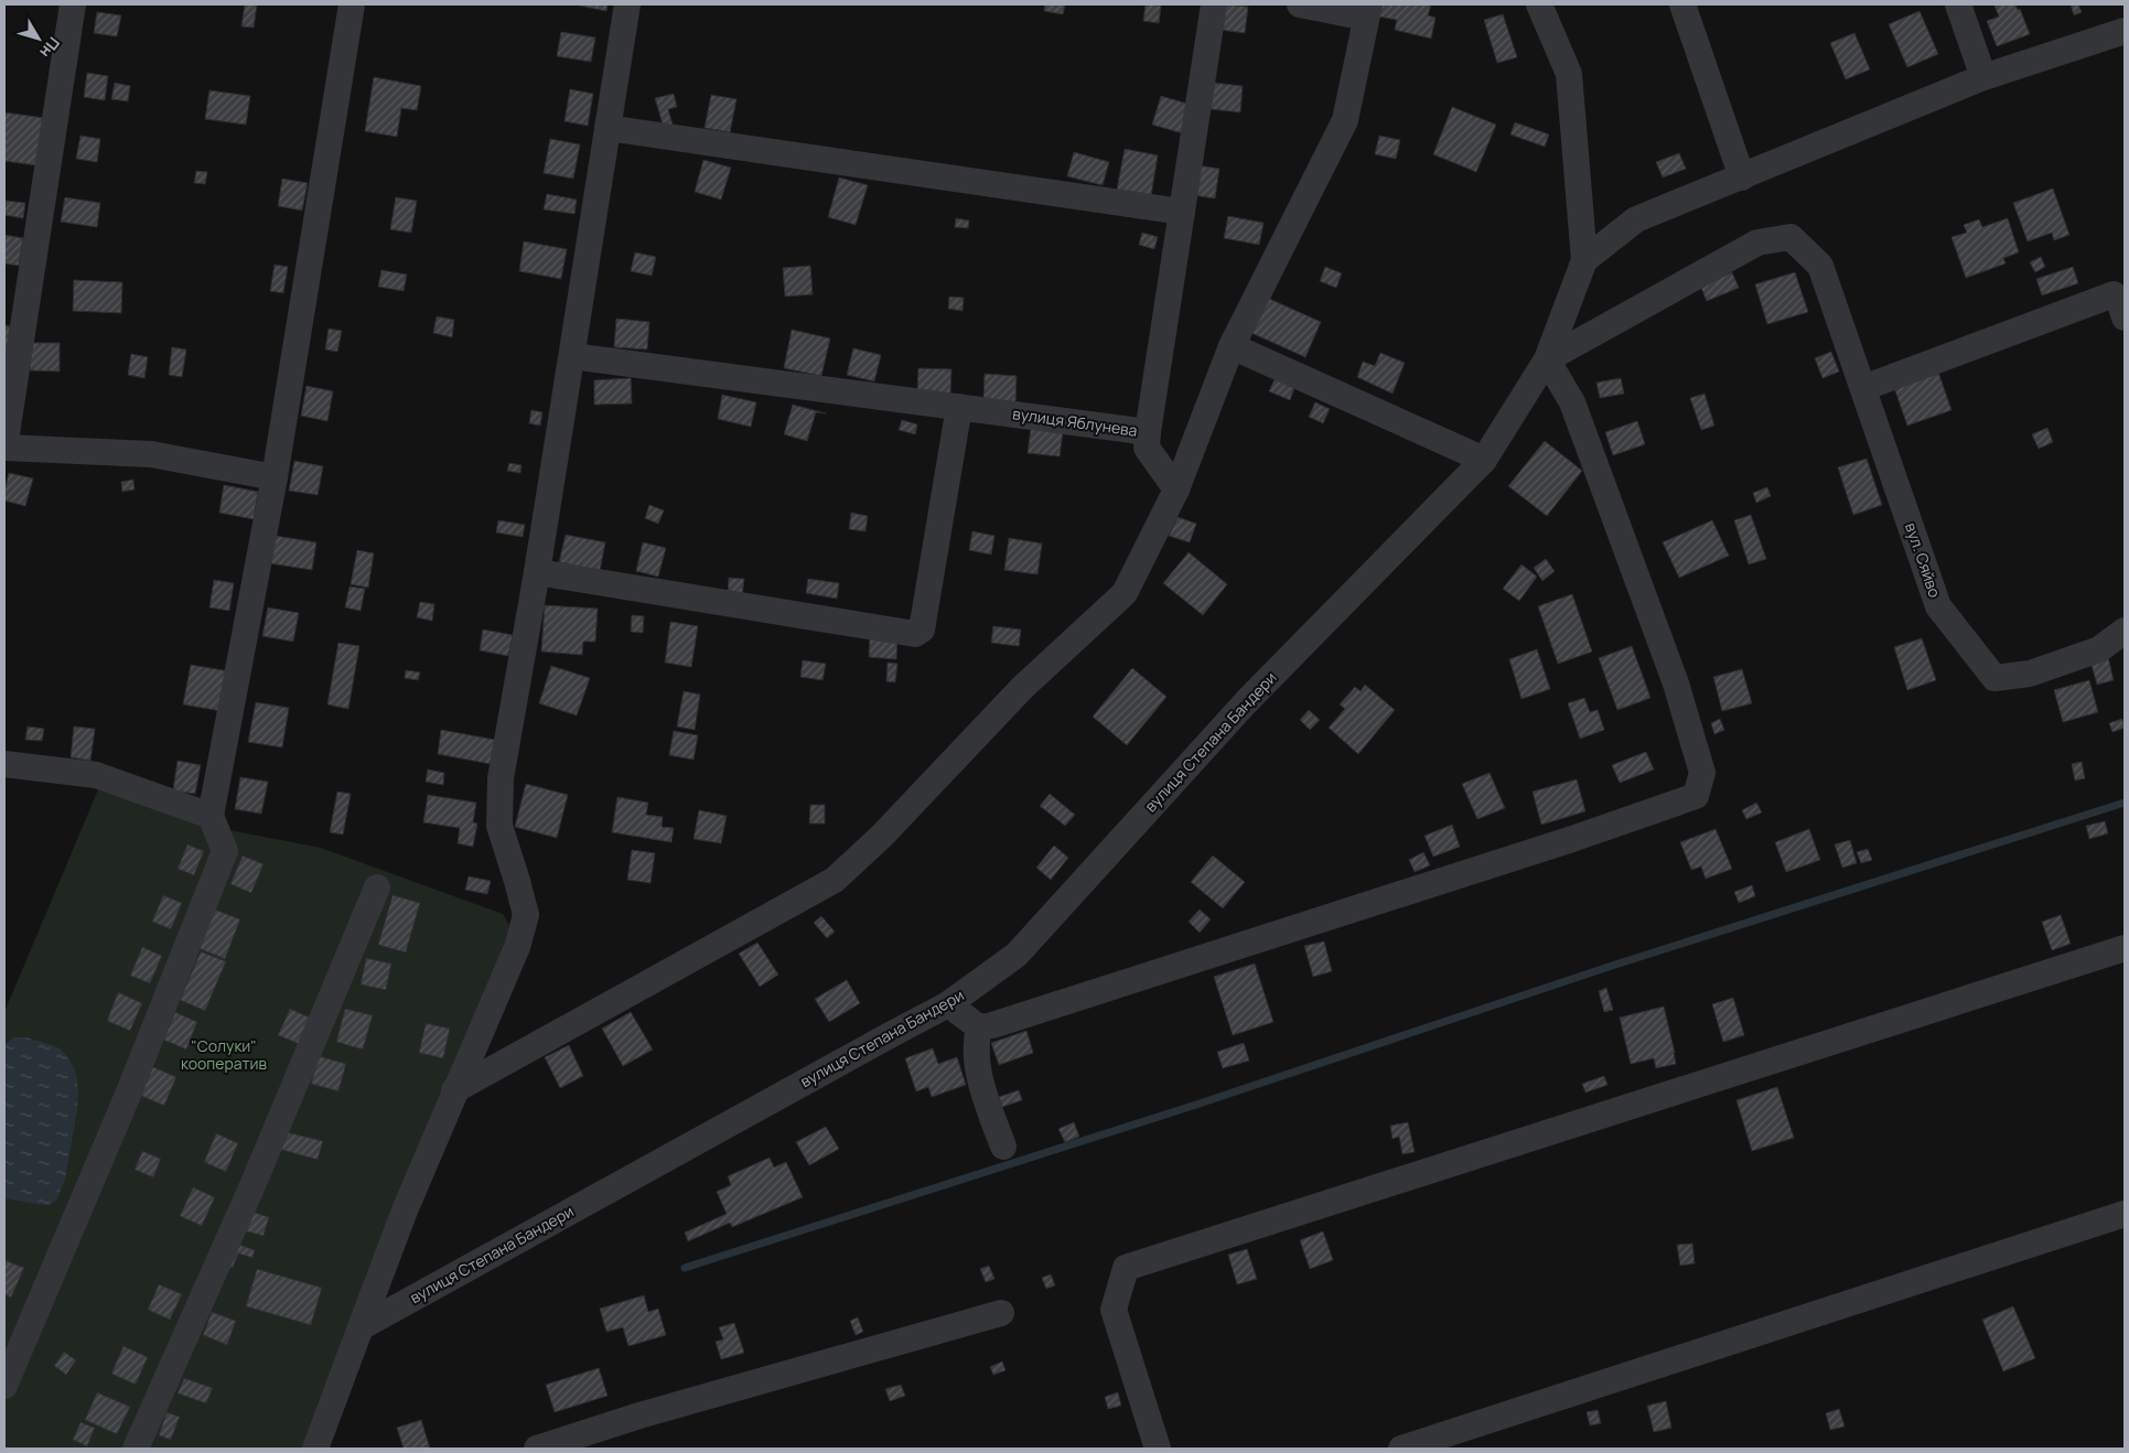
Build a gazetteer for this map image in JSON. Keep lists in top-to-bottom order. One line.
{"streets":{"street":["вулиця Яблунева","вул. Сяйво","вулиця Степана Бандери"]},"crossings":[["вул. Сяйво","вулиця Степана Бандери"]],"parks":["\"Солуки\" кооператив"],"north":"bottom right"}
